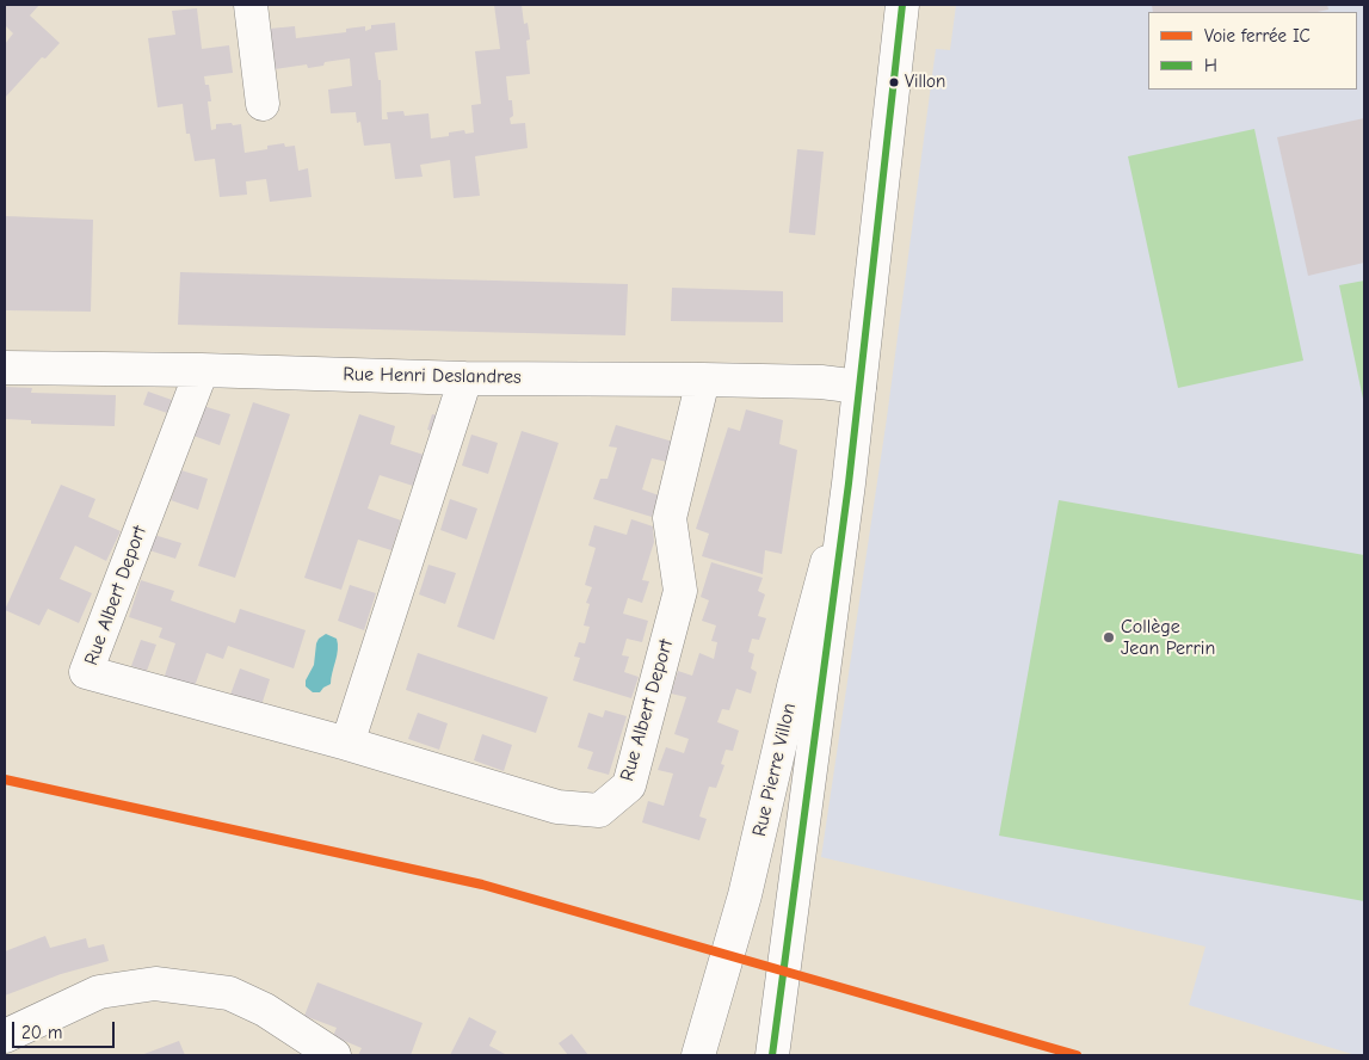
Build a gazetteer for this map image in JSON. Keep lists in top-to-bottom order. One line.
{"streets":{"street":["Rue Henri Deslandres","Rue Albert Deport","Rue Pierre Villon"]},"crossings":[["Rue Henri Deslandres","Rue Albert Deport"],["Rue Henri Deslandres","Rue Pierre Villon"]],"places":["Villon","Collège Jean Perrin"],"lines":["transit line H","rail line IC"],"legend":["Voie ferrée IC","H"],"scale_bar":"20 m"}
